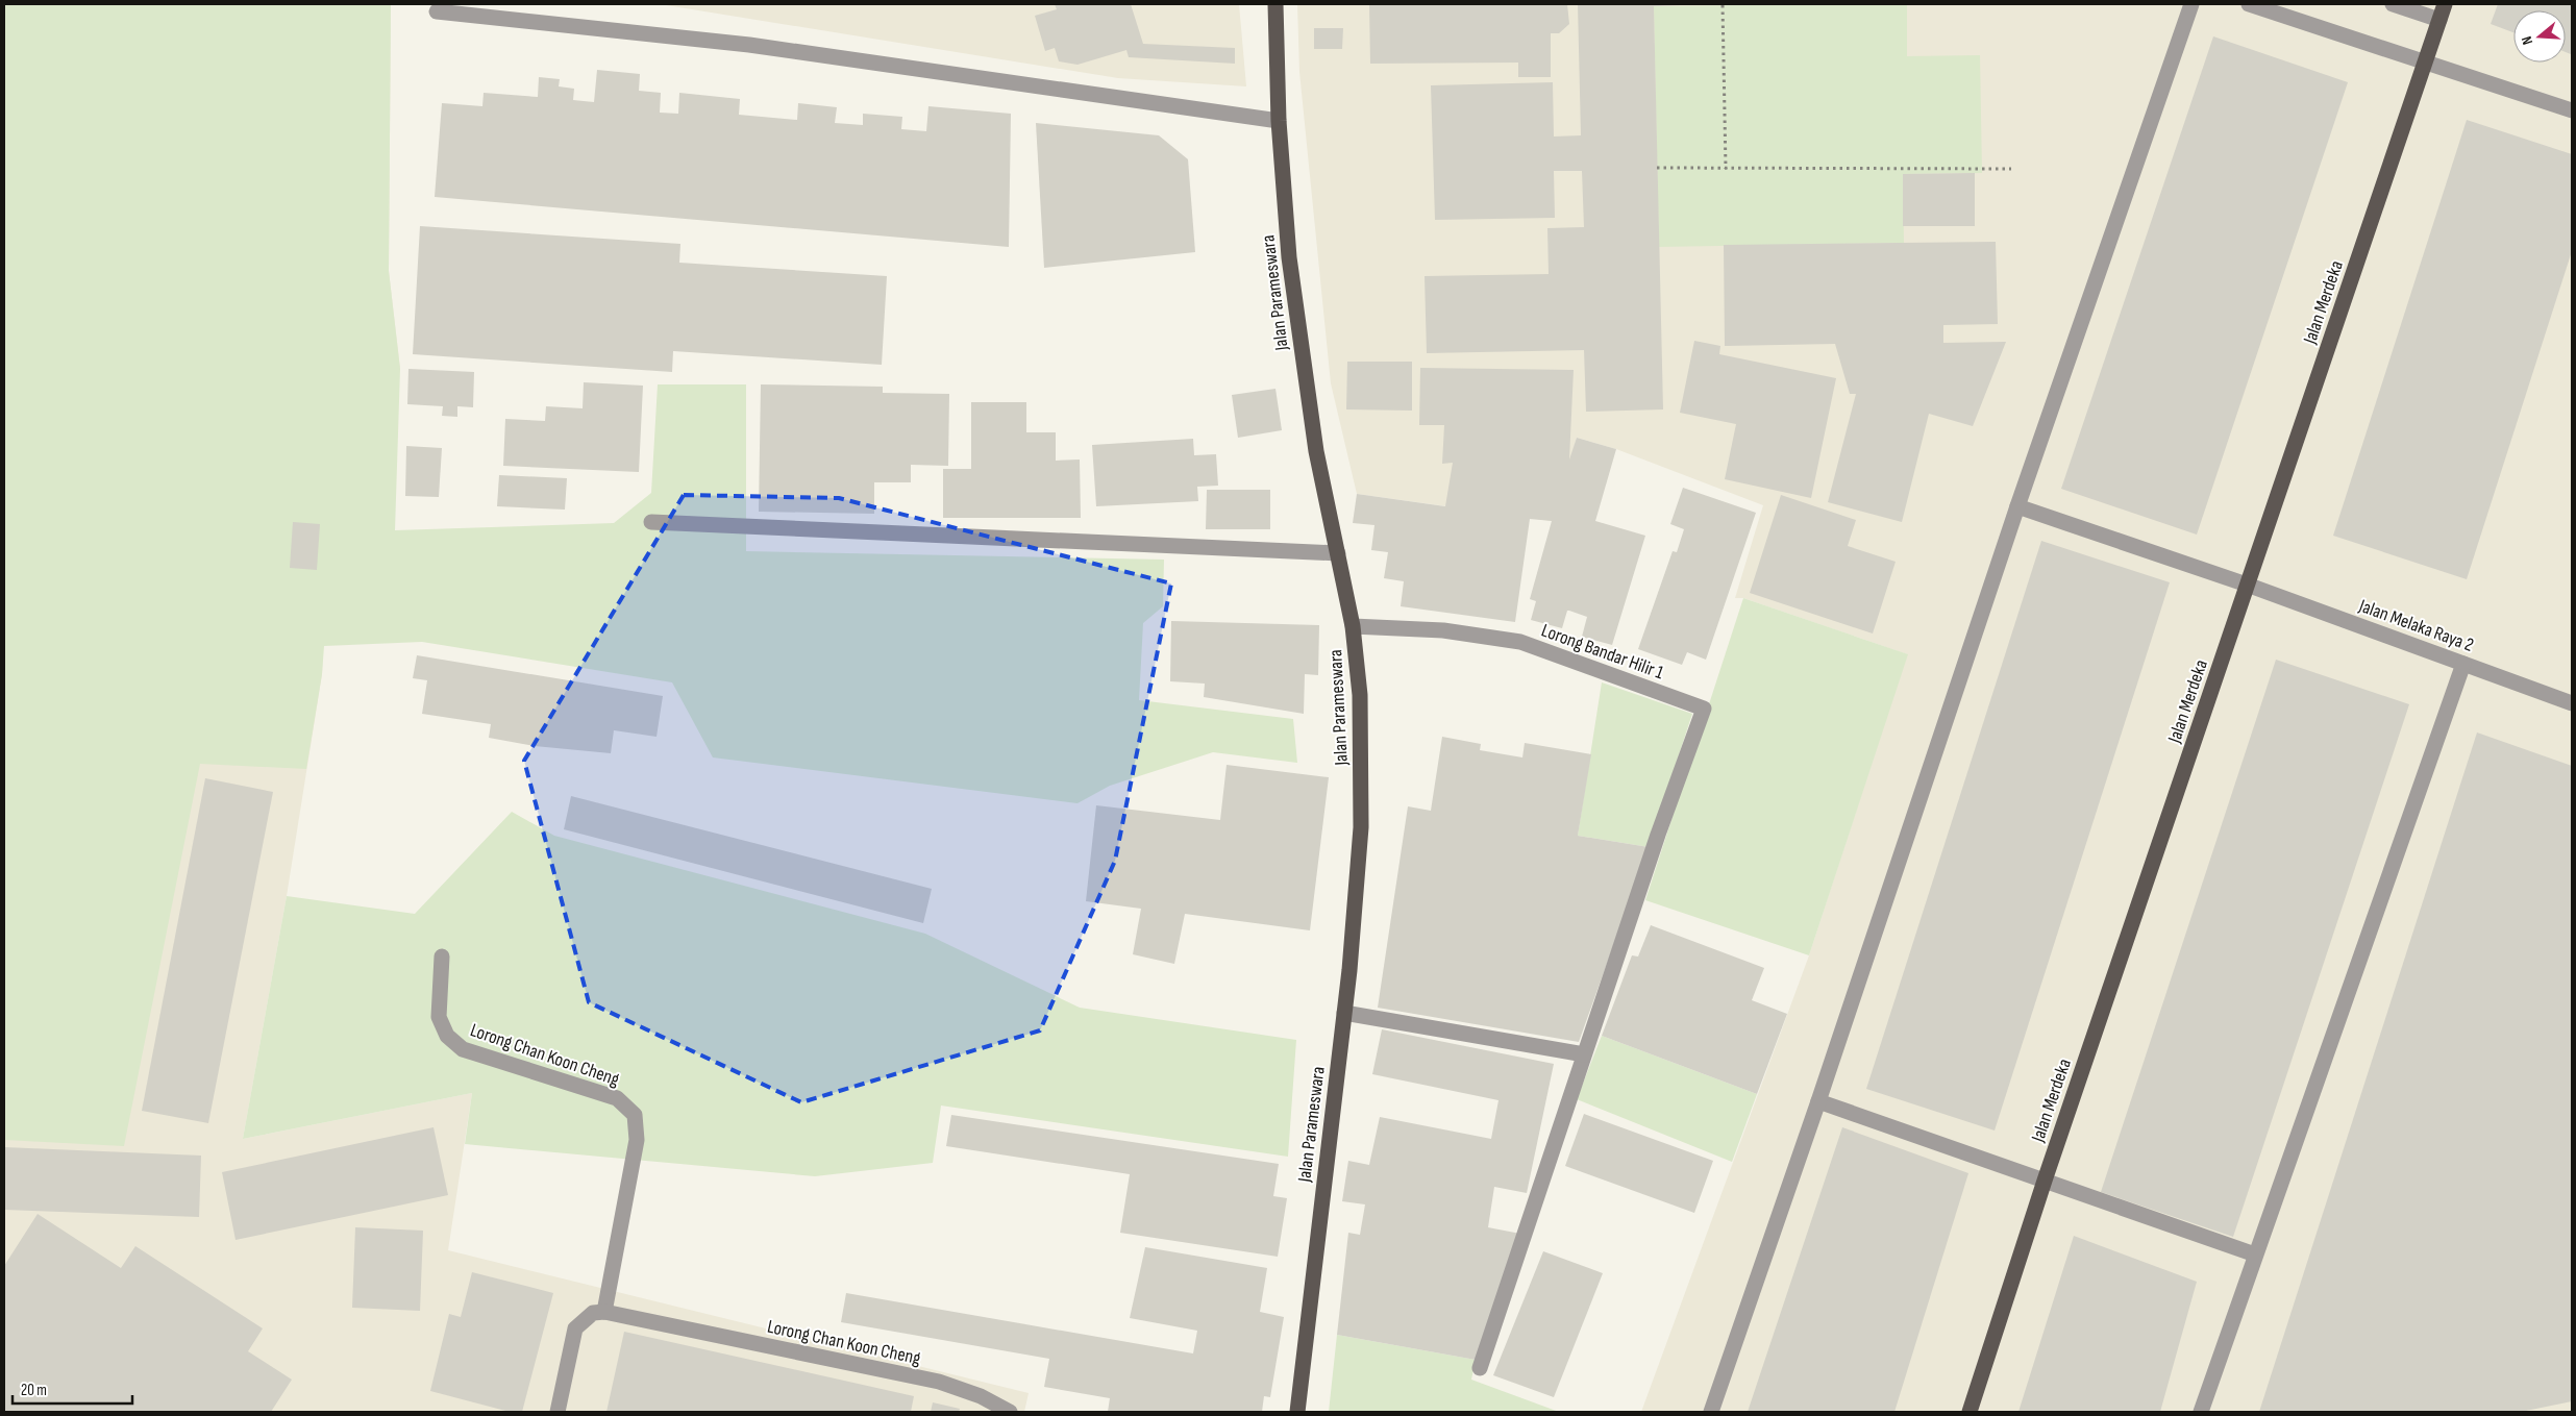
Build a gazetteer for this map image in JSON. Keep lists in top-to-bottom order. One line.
{"streets":{"main road":["Jalan Parameswara","Jalan Merdeka"],"street":["Jalan Melaka Raya 2","Lorong Bandar Hilir 1","Lorong Chan Koon Cheng"]},"crossings":[["Jalan Parameswara","Lorong Bandar Hilir 1"],["Jalan Merdeka","Jalan Melaka Raya 2"]],"scale_bar":"20 m","north":"left"}
